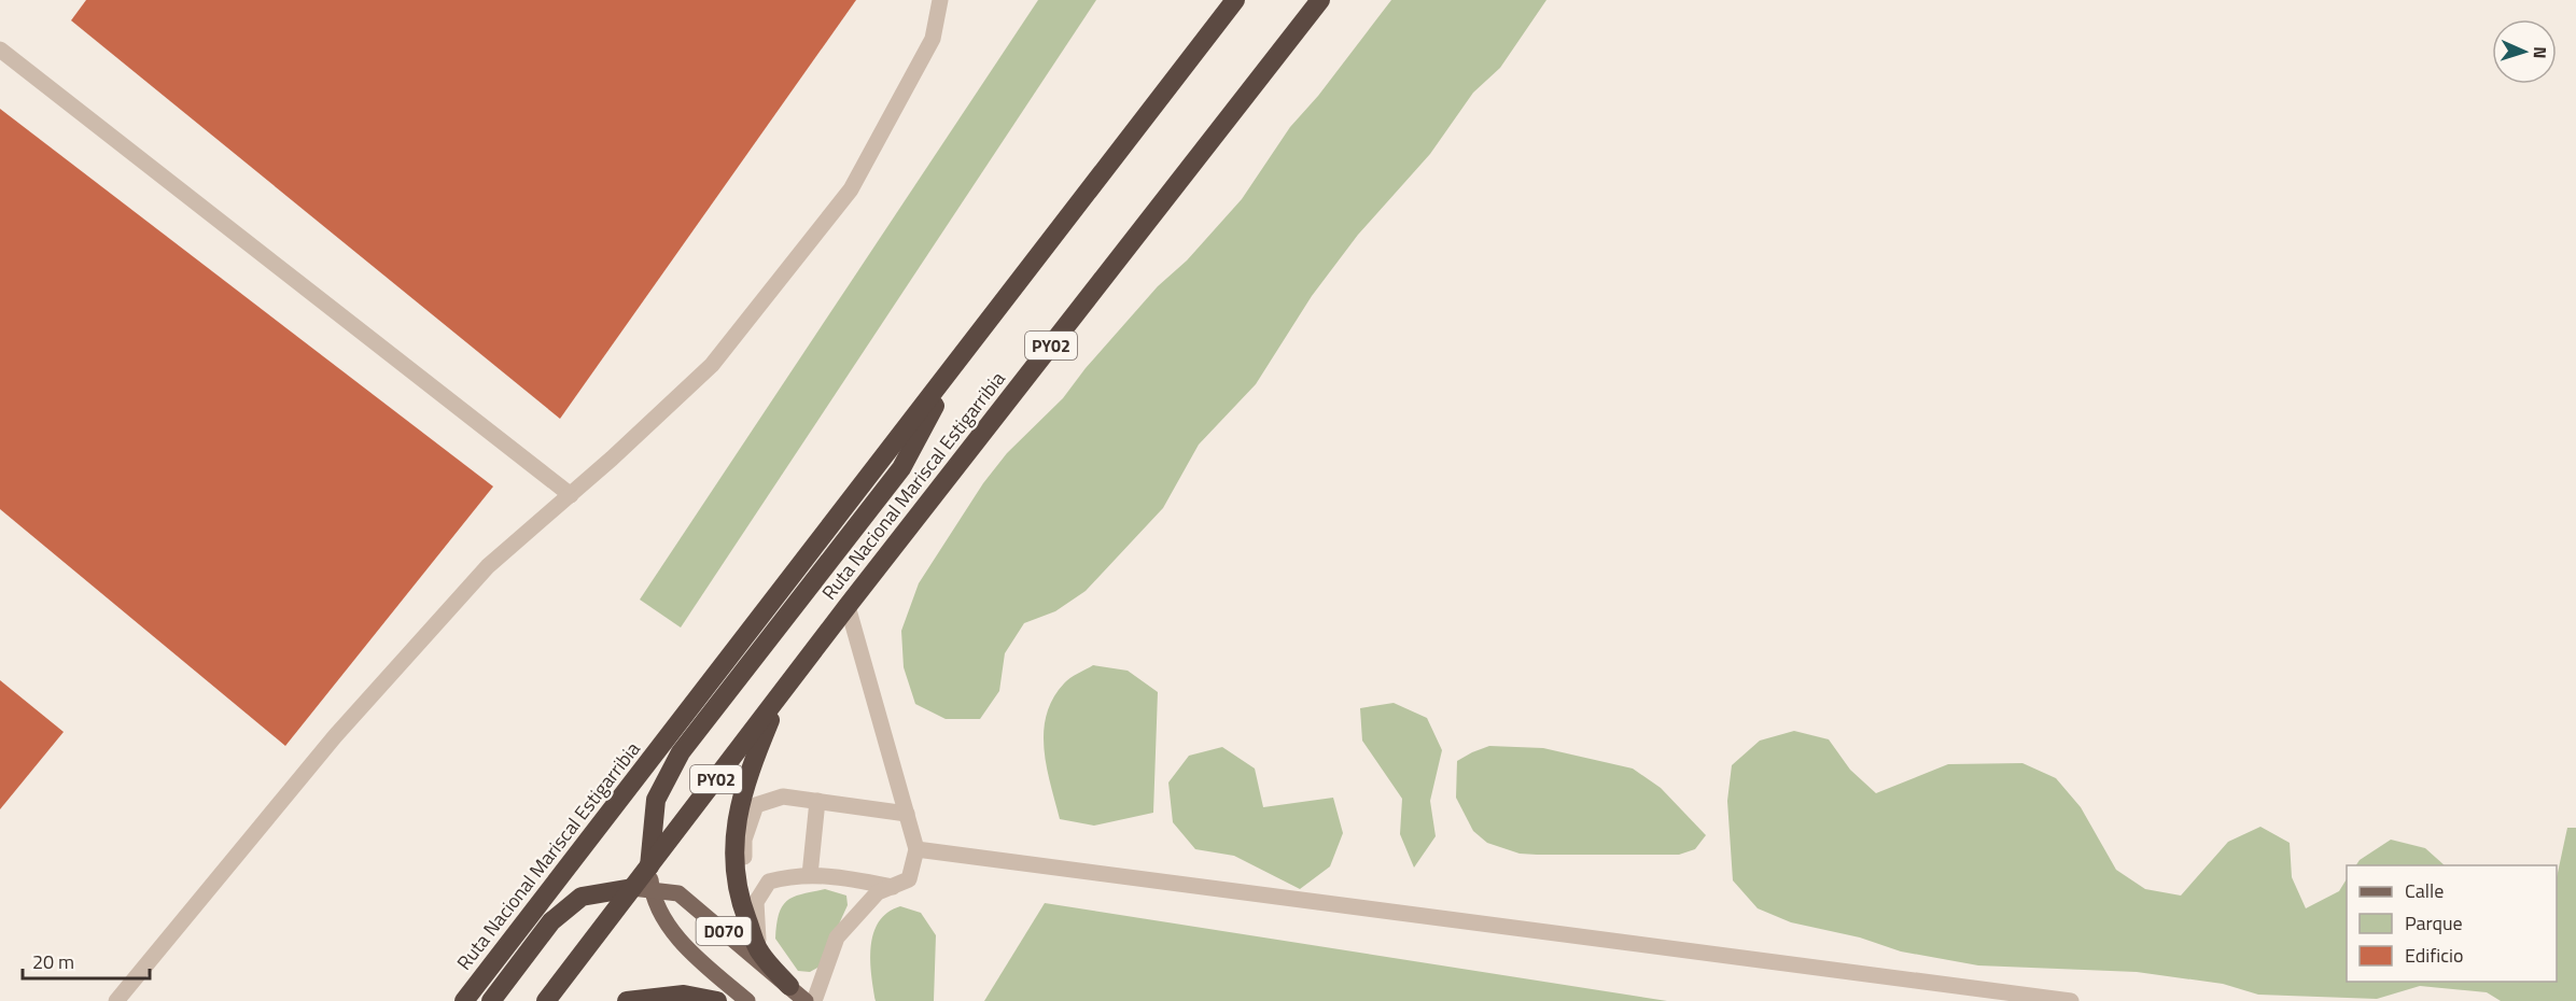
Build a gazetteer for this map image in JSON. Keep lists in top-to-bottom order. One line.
{"streets":{"highway":["PY02","Ruta Nacional Mariscal Estigarribia"],"main road":["D070"]},"crossings":[["Ruta Nacional Mariscal Estigarribia","D070"]],"legend":["Calle","Parque","Edificio"],"scale_bar":"20 m","north":"right"}
